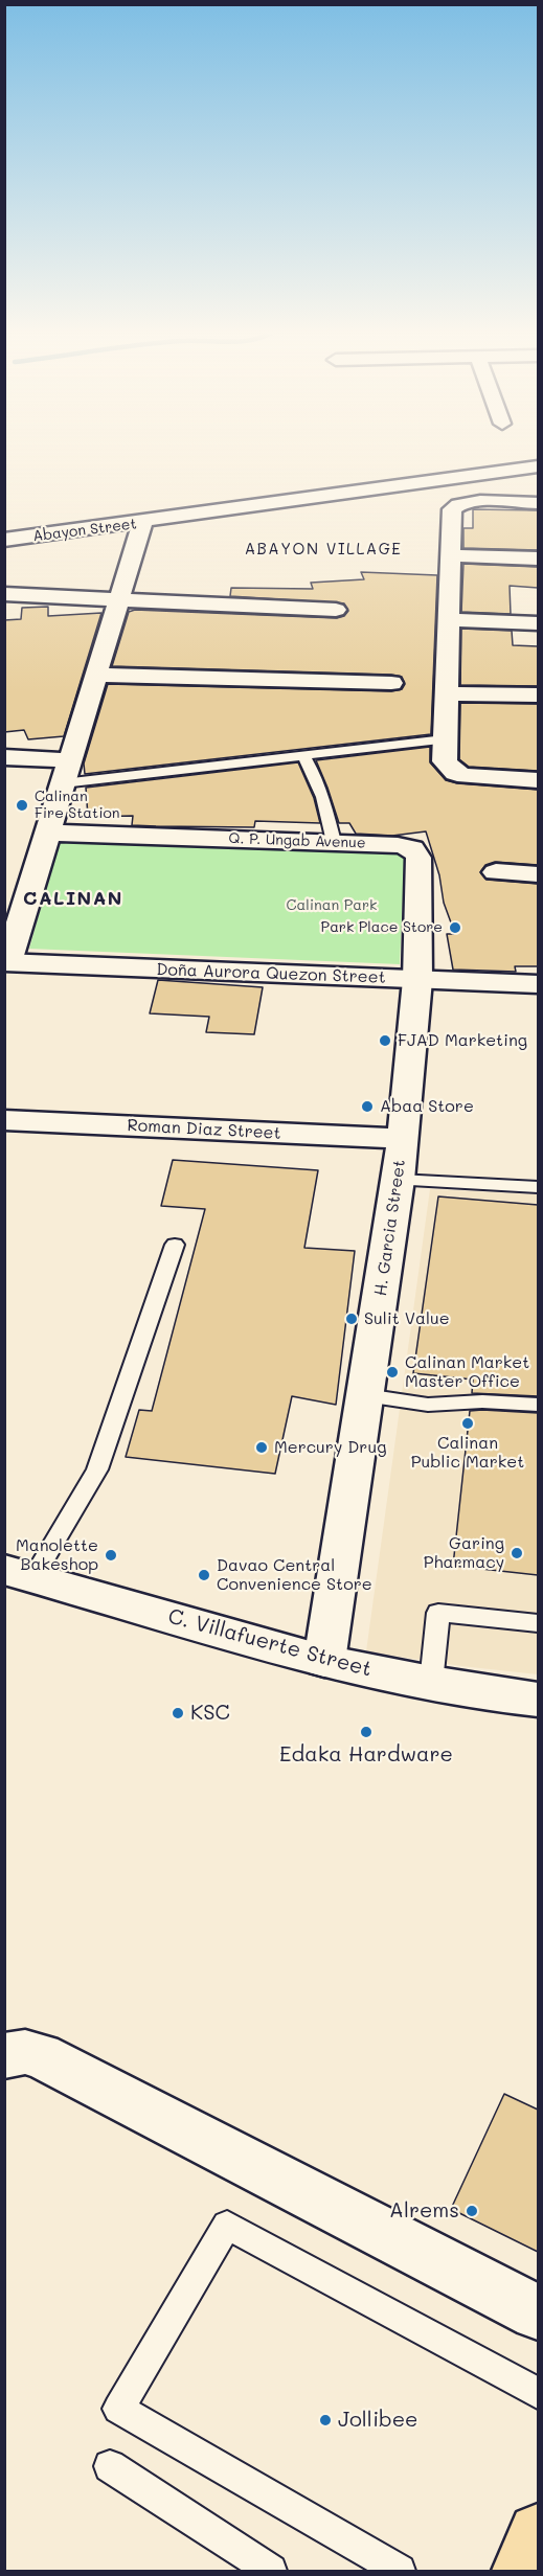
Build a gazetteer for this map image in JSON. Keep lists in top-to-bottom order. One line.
{"streets":{"street":["Abayon Street","Q. P. Ungab Avenue","Doña Aurora Quezon Street","Roman Diaz Street","H. Garcia Street","C. Villafuerte Street"]},"crossings":[["Q. P. Ungab Avenue","Doña Aurora Quezon Street"],["Q. P. Ungab Avenue","H. Garcia Street"],["Doña Aurora Quezon Street","H. Garcia Street"],["Roman Diaz Street","H. Garcia Street"],["H. Garcia Street","C. Villafuerte Street"]],"districts":["ABAYON VILLAGE","CALINAN"],"parks":["Calinan Park"],"places":["Calinan Fire Station","Park Place Store","FJAD Marketing","Abaa Store","Sulit Value","Calinan Market Master Office","Calinan Public Market","Mercury Drug","Garing Pharmacy","Manolette Bakeshop","Davao Central Convenience Store","KSC","Edaka Hardware","Alrems","Jollibee"]}
